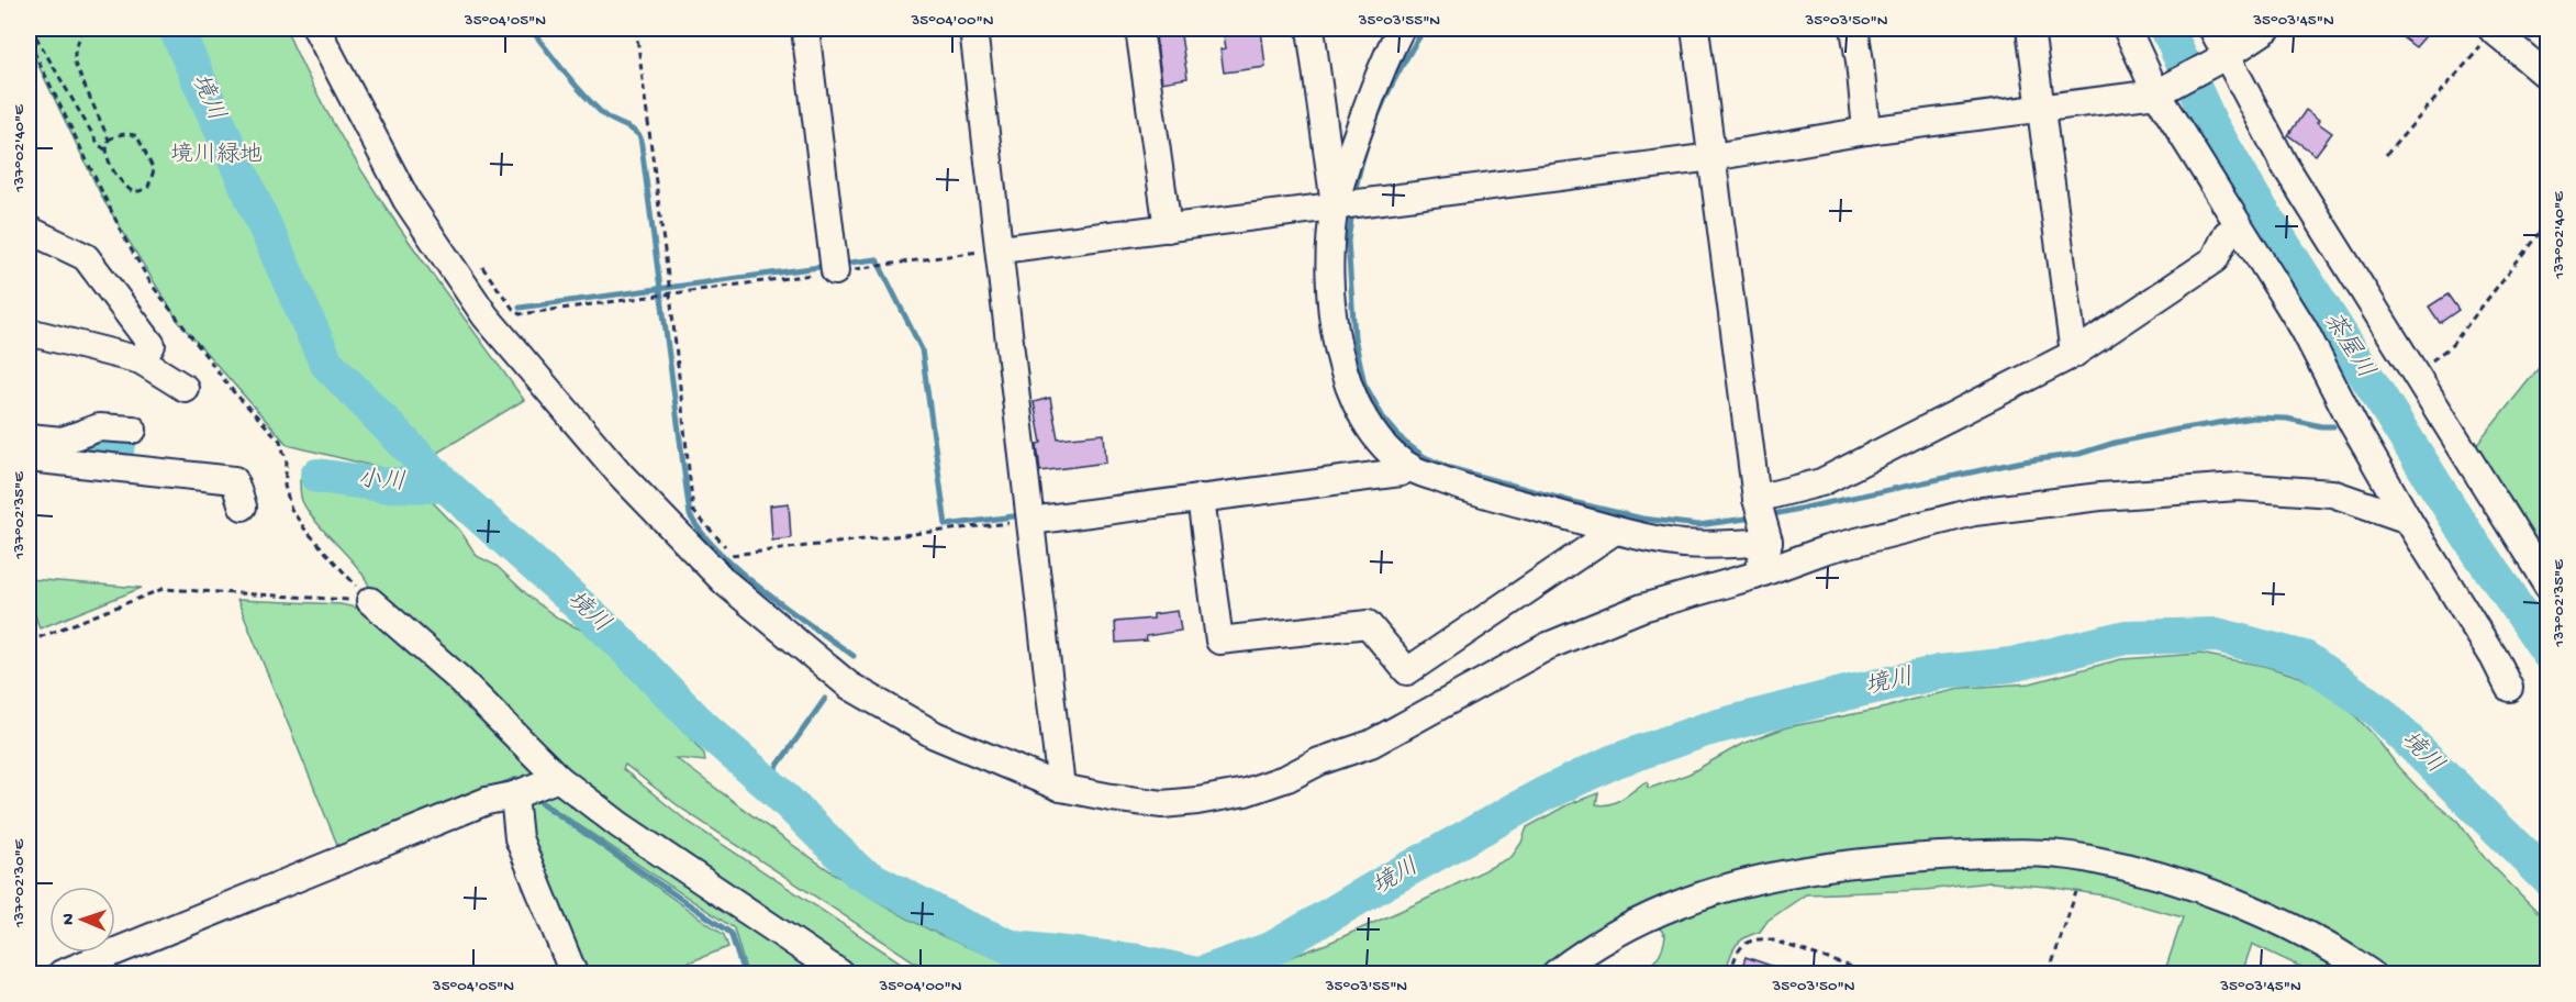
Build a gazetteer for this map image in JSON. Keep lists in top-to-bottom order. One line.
{"water":["境川","茶屋川","小川"],"parks":["境川緑地"],"north":"left","coordinates":["35°04'05\"N","35°04'00\"N","35°03'55\"N","35°03'50\"N","35°03'45\"N","137°02'40\"E","137°02'35\"E","137°02'30\"E"]}
